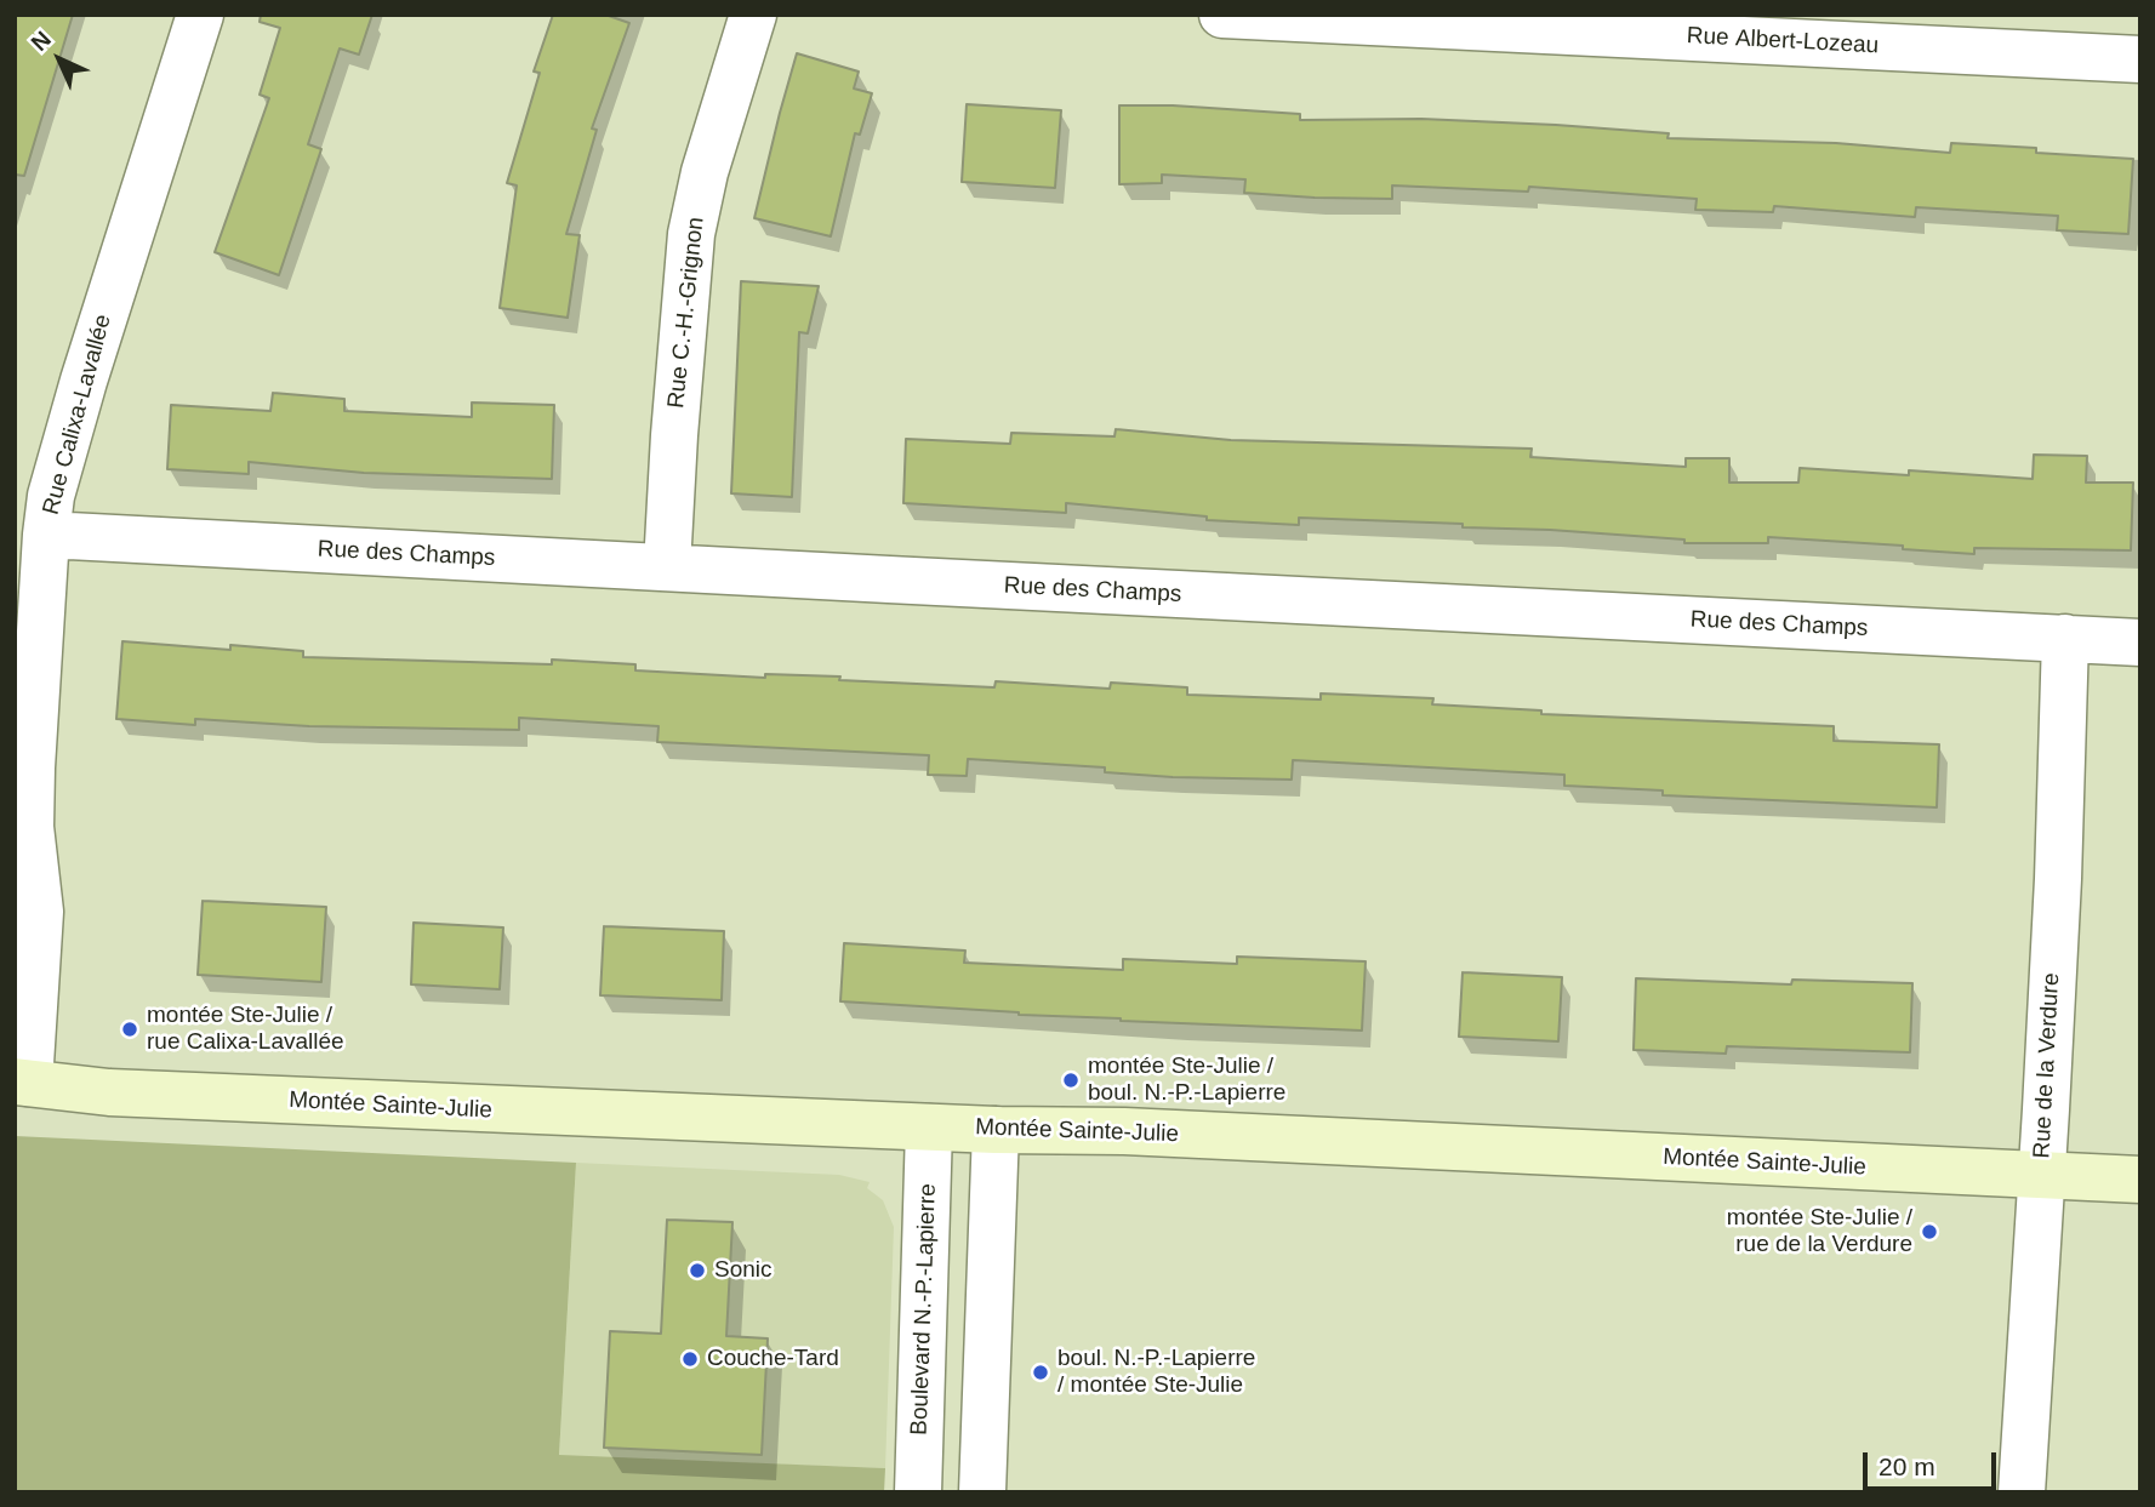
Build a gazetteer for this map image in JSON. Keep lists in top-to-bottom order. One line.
{"streets":{"main road":["Montée Sainte-Julie"],"street":["Rue Albert-Lozeau","Rue C.-H.-Grignon","Rue Calixa-Lavallée","Rue des Champs","Rue de la Verdure","Boulevard N.-P.-Lapierre"]},"crossings":[["Rue C.-H.-Grignon","Rue des Champs"],["Rue Calixa-Lavallée","Rue des Champs"],["Rue Calixa-Lavallée","Montée Sainte-Julie"],["Rue des Champs","Rue de la Verdure"],["Rue de la Verdure","Montée Sainte-Julie"],["Montée Sainte-Julie","Boulevard N.-P.-Lapierre"]],"places":["montée Ste-Julie / rue Calixa-Lavallée","montée Ste-Julie / boul. N.-P.-Lapierre","montée Ste-Julie / rue de la Verdure","Sonic","Couche-Tard","boul. N.-P.-Lapierre / montée Ste-Julie"],"scale_bar":"20 m","north":"top left"}
